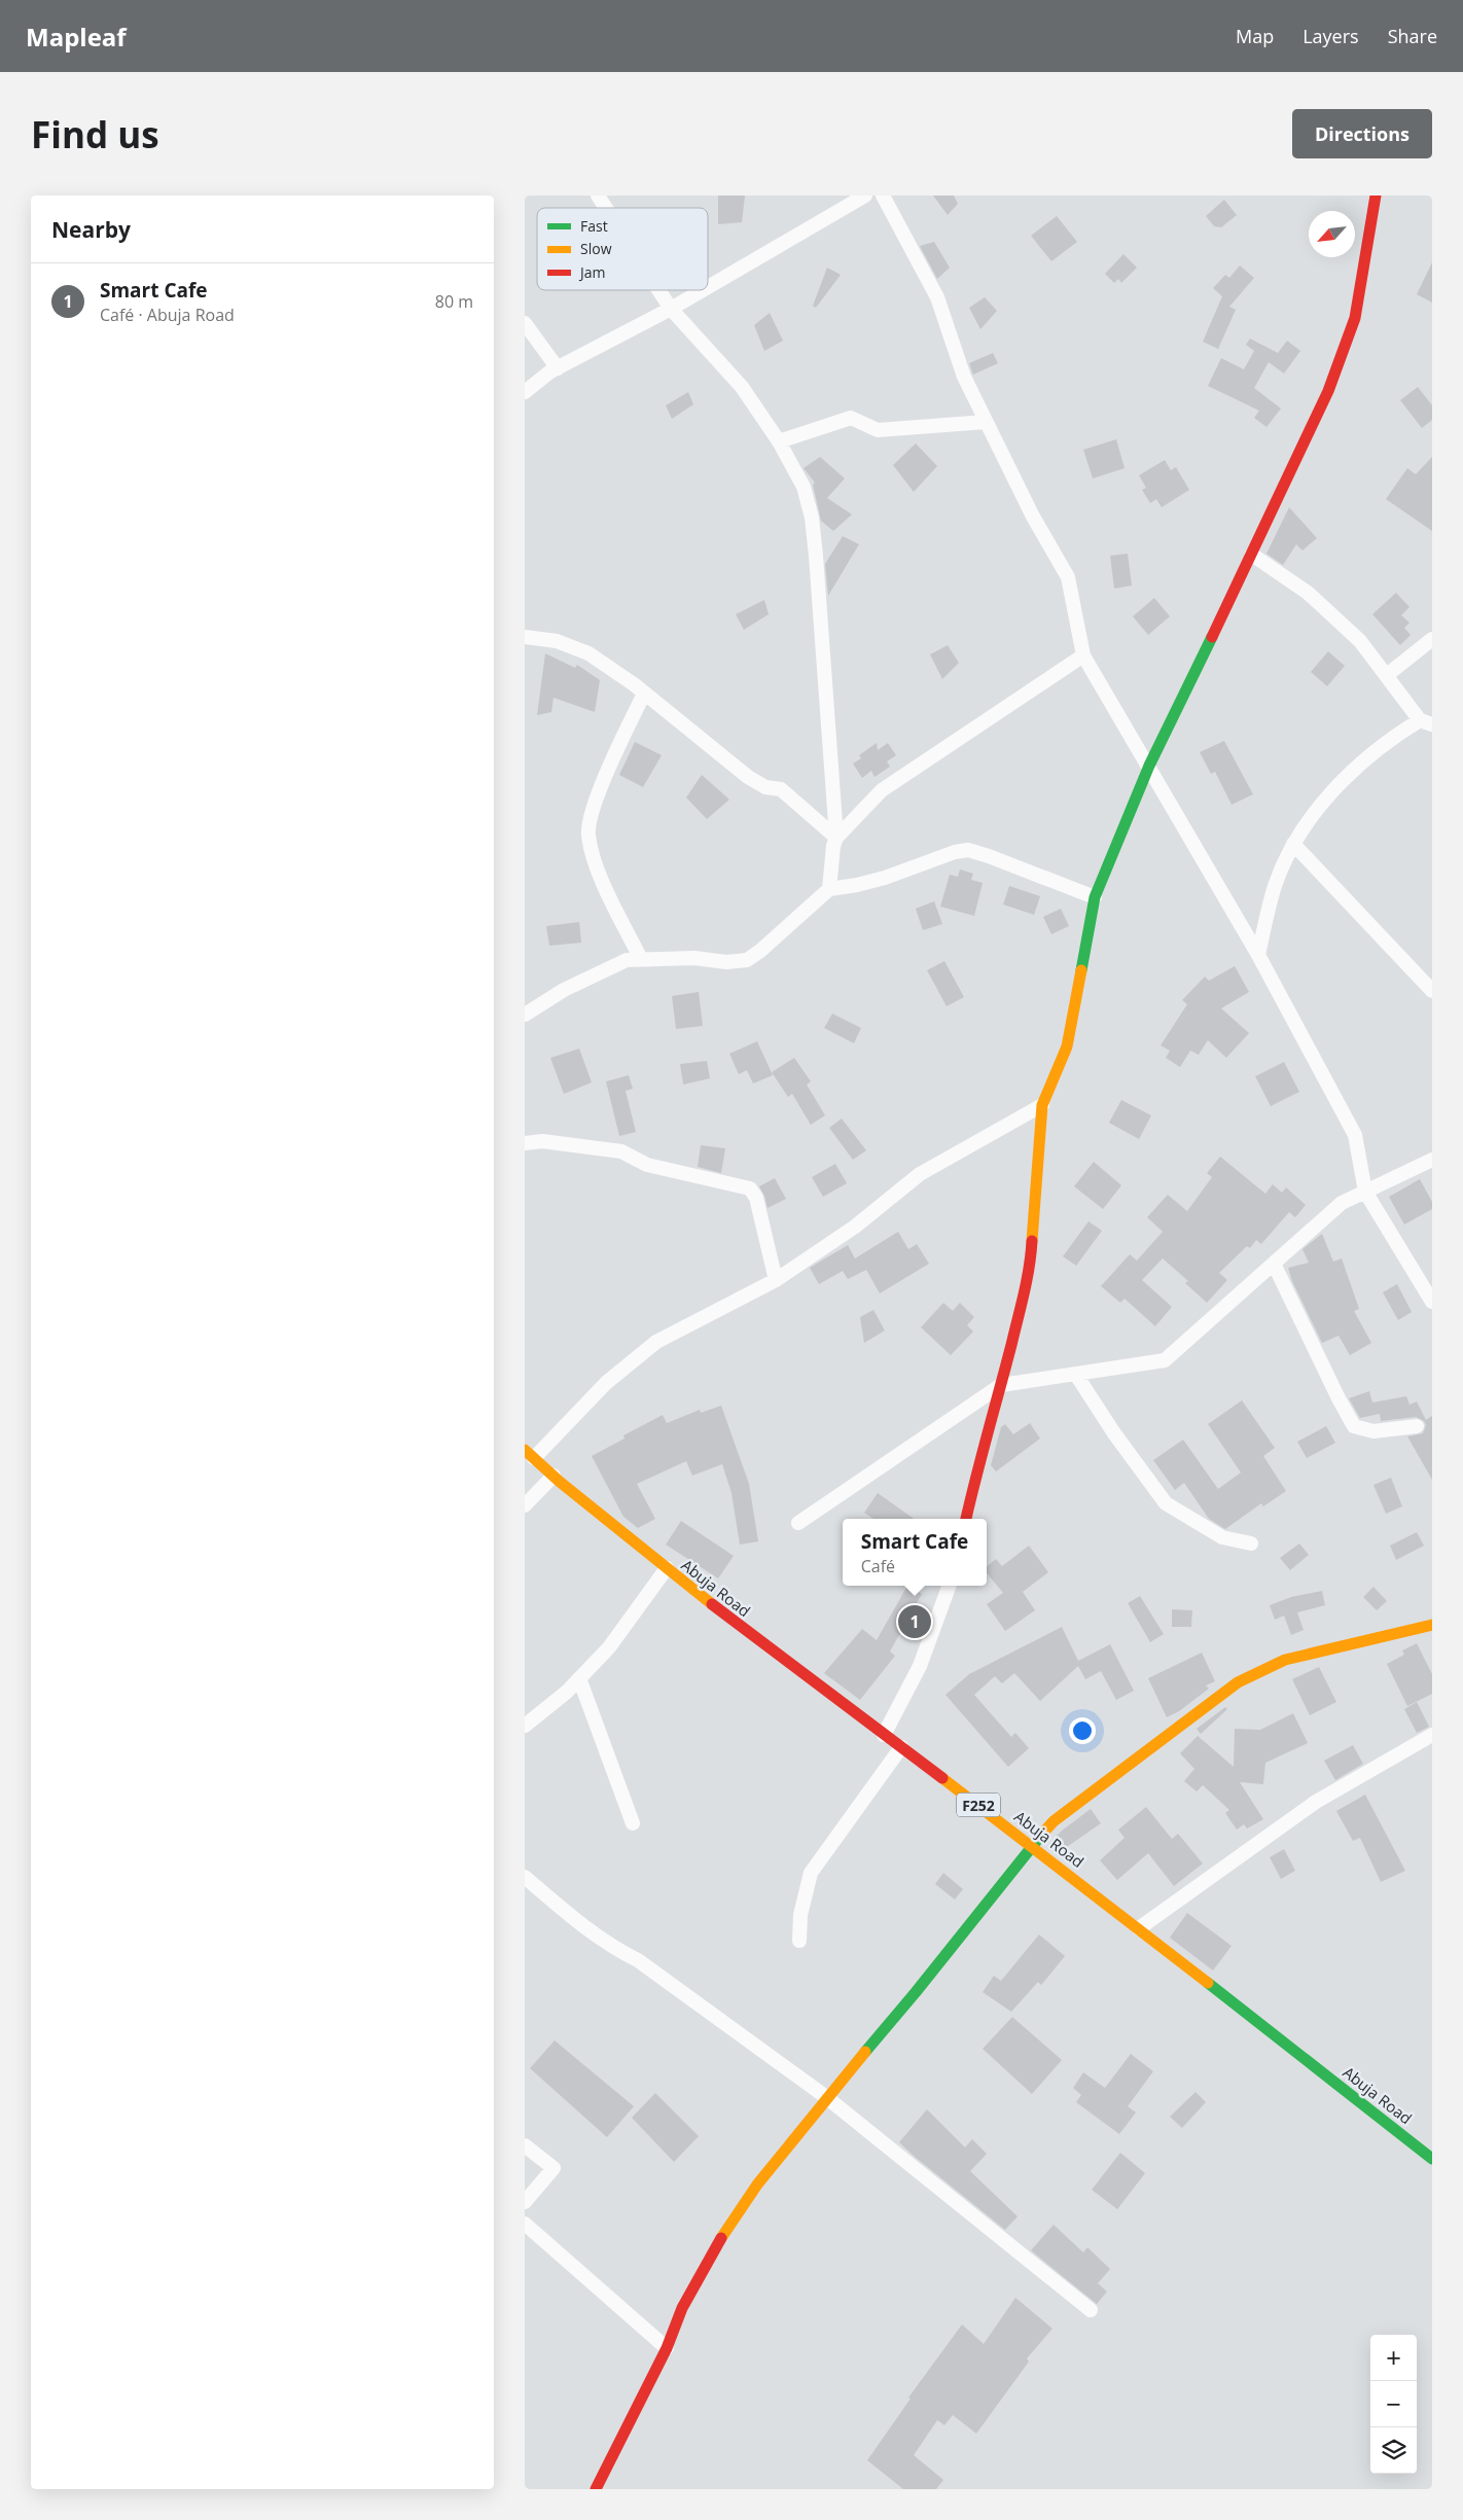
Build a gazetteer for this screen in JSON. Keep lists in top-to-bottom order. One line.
{"streets":{"street":["Abuja Road","F252"]},"legend":["Fast","Slow","Jam"],"north":"bottom left","page":{"header":"Mapleaf","nav":["Map","Layers","Share"],"buttons":"Directions","title":"Find us","heading":"Nearby","list":[{"mark":"1","name":"Smart Cafe","note":"Café · Abuja Road","value":"80 m"}],"popup":["Smart Cafe","Café"],"pins":"1","map_buttons":["+","−"]}}
